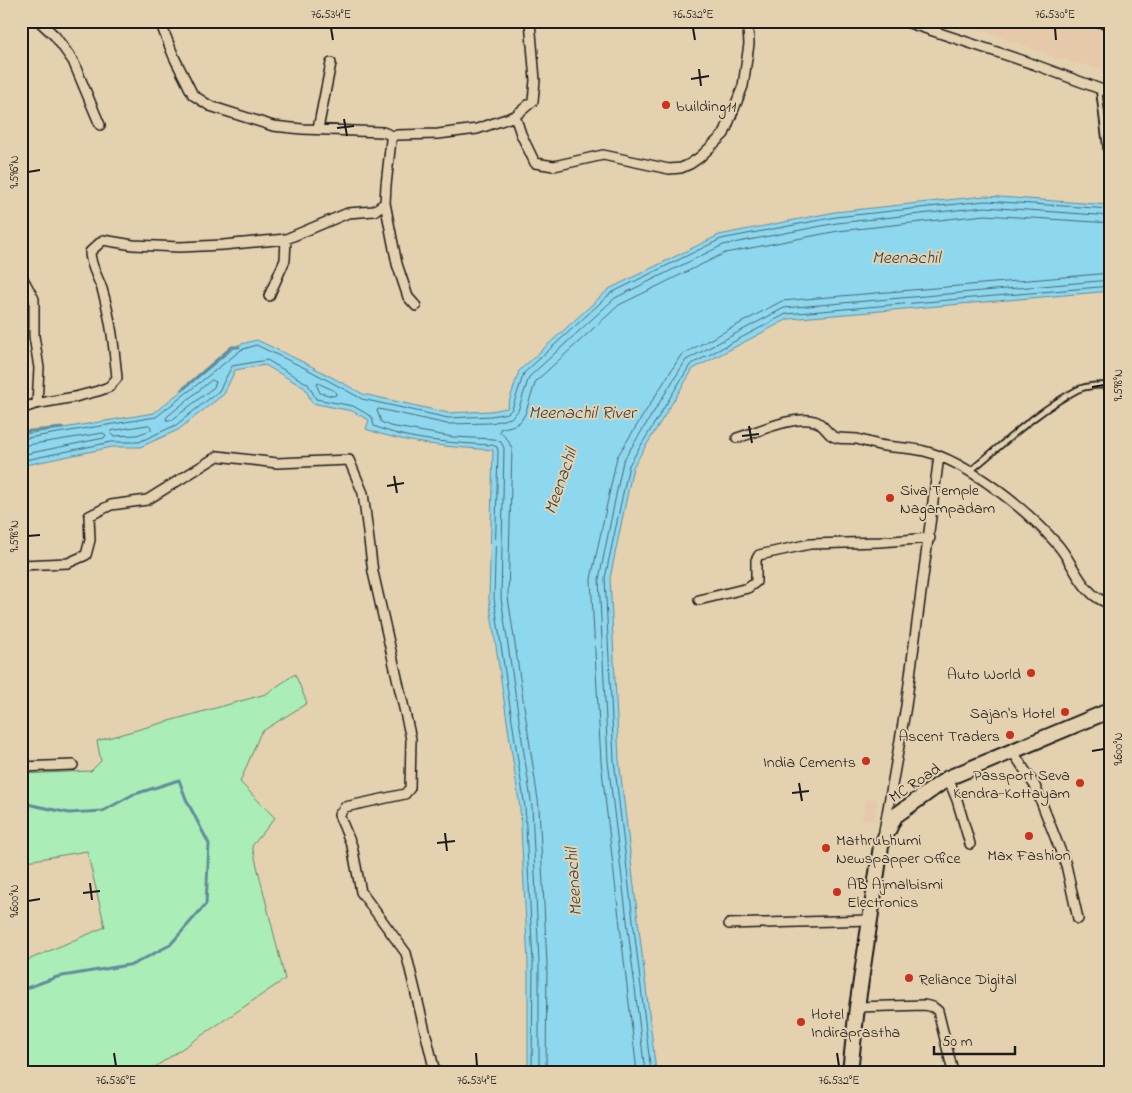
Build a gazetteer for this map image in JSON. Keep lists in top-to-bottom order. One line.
{"streets":{"main road":["MC Road"]},"water":["Meenachil","Meenachil River"],"places":["building11","Siva Temple Nagampadam","Auto World","Sajan's Hotel","Ascent Traders","India Cements","Passport Seva Kendra-Kottayam","Max Fashion","Mathrubhumi Newspapper Office","AB Ajmalbismi Electronics","Reliance Digital","Hotel Indiraprastha"],"scale_bar":"50 m","coordinates":["76.534°E","76.532°E","76.530°E","9.596°N","9.598°N","9.600°N","76.536°E"]}
